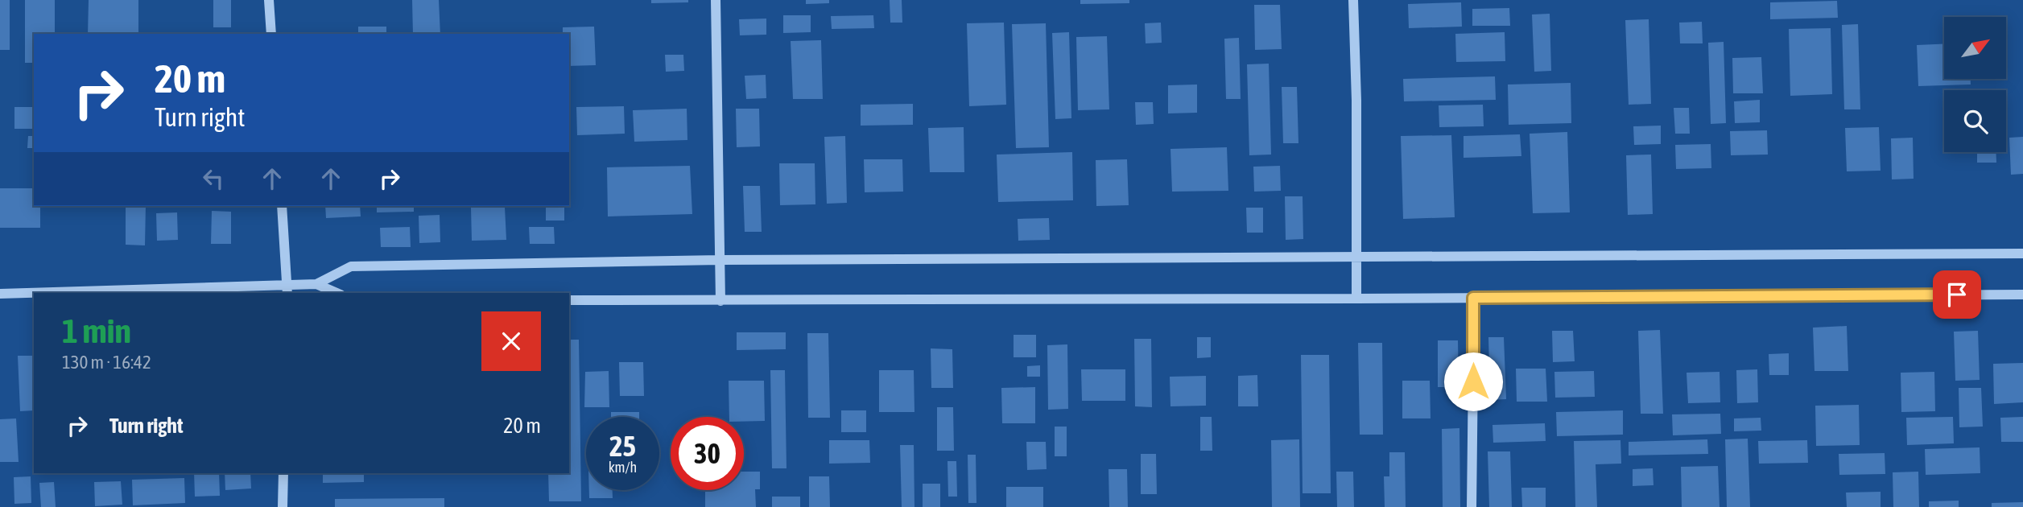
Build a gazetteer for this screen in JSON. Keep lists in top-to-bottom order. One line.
{"north":"top right","page":{"turn":["20 m","Turn right"],"heading":["1 min","130 m · 16:42"],"list":[{"name":"Turn right","value":"20 m"}],"speed":"25 km/h","limit":"30"}}
